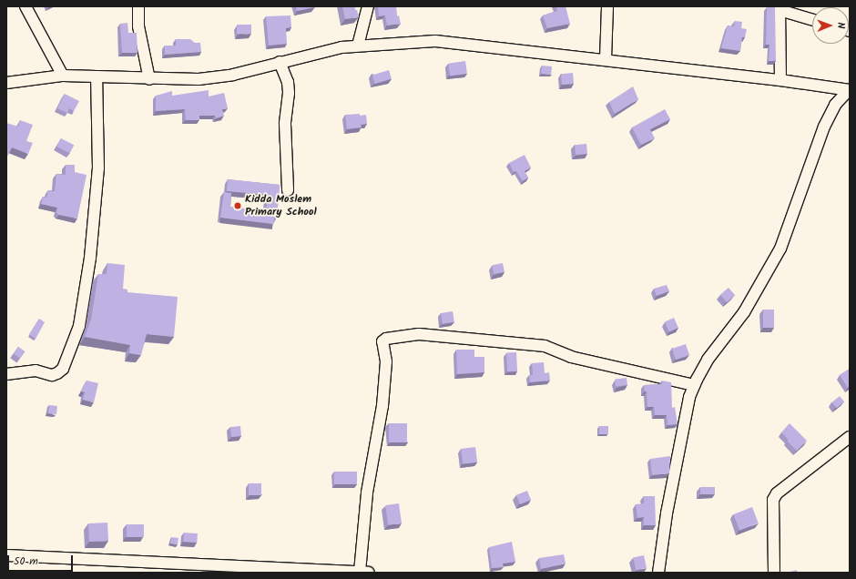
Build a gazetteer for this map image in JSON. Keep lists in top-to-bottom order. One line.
{"places":["Kidda Moslem Primary School"],"scale_bar":"50 m","north":"right"}
